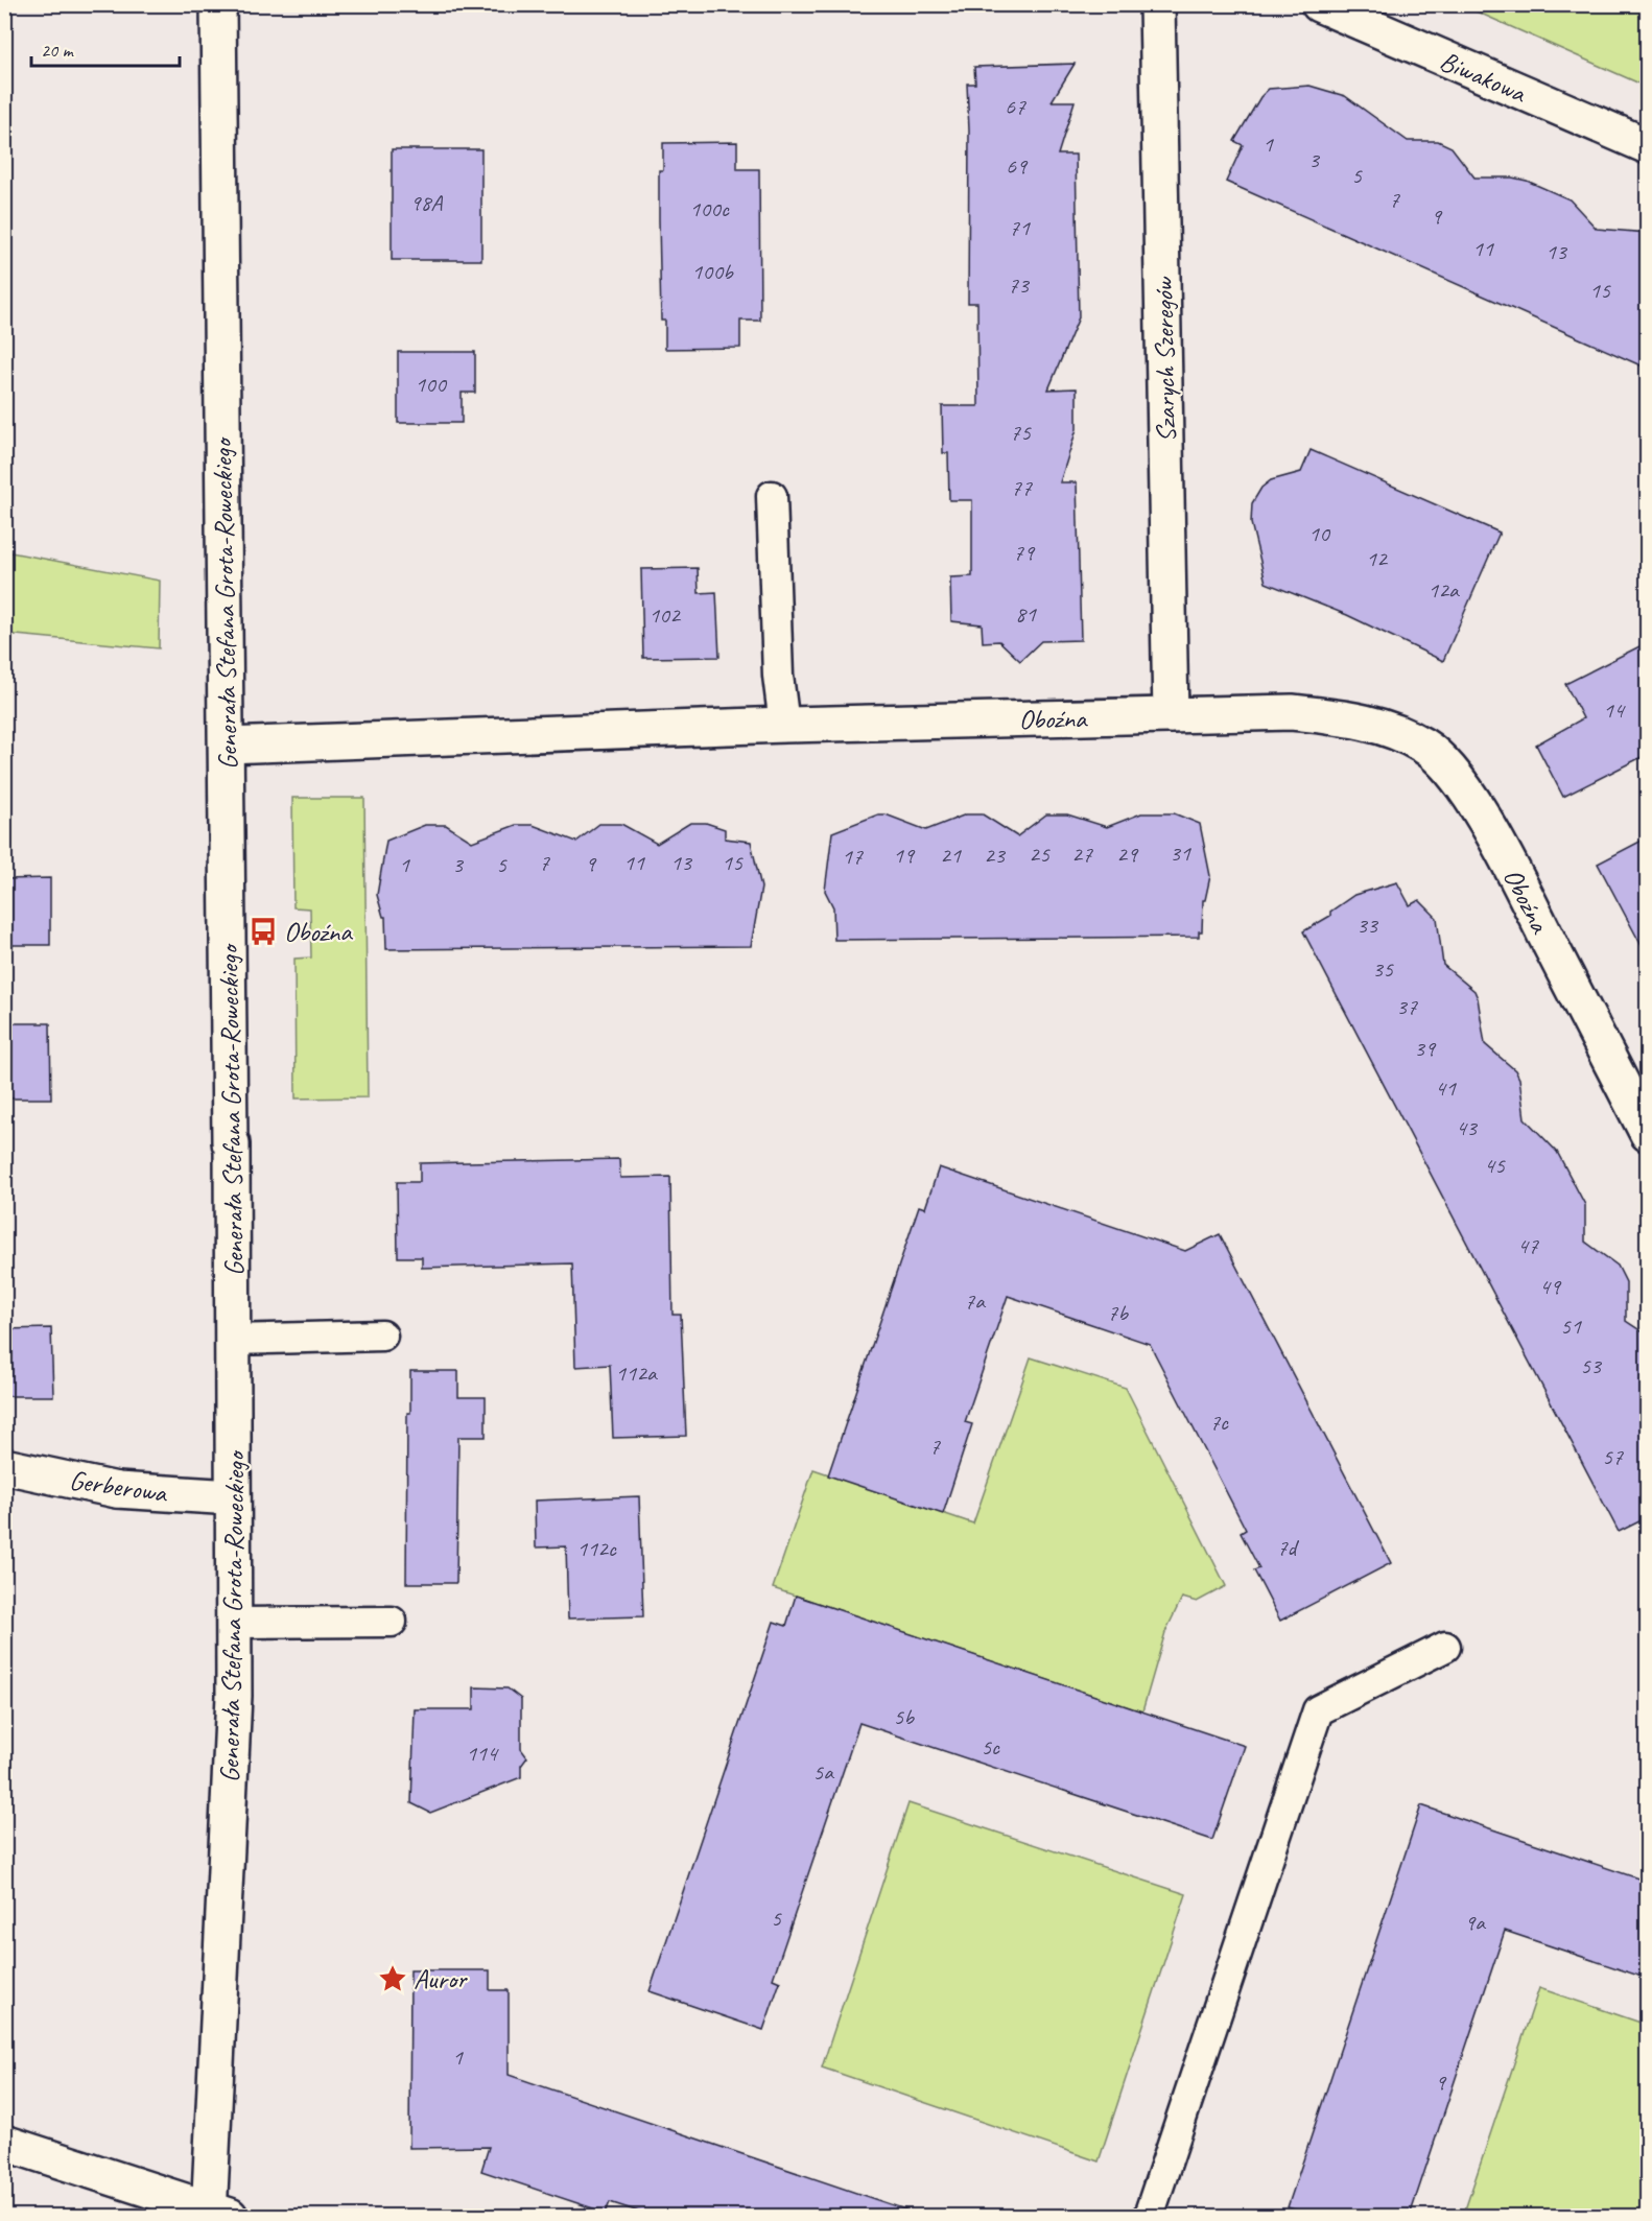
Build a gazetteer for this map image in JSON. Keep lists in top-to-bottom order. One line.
{"streets":{"street":["Biwakowa","Szarych Szeregów","Generała Stefana Grota-Roweckiego","Oboźna","Gerberowa"]},"crossings":[["Szarych Szeregów","Oboźna"],["Generała Stefana Grota-Roweckiego","Oboźna"],["Generała Stefana Grota-Roweckiego","Gerberowa"]],"places":{"bus stop":["Oboźna"],"place":["Auror"]},"house_numbers":["67","1","3","69","5","7","98A","100c","9","71","11","13","100b","73","15","100","75","77","10","79","12","12a","81","102","14","31","25","27","29","19","21","23","17","7","11","13","15","9","1","3","5","33","35","37","39","41","43","45","47","49","7a","7b","51","53","112a","7c","7","57","7d","112c","5b","5c","114","5a","5","9a","1","9"],"scale_bar":"20 m"}
